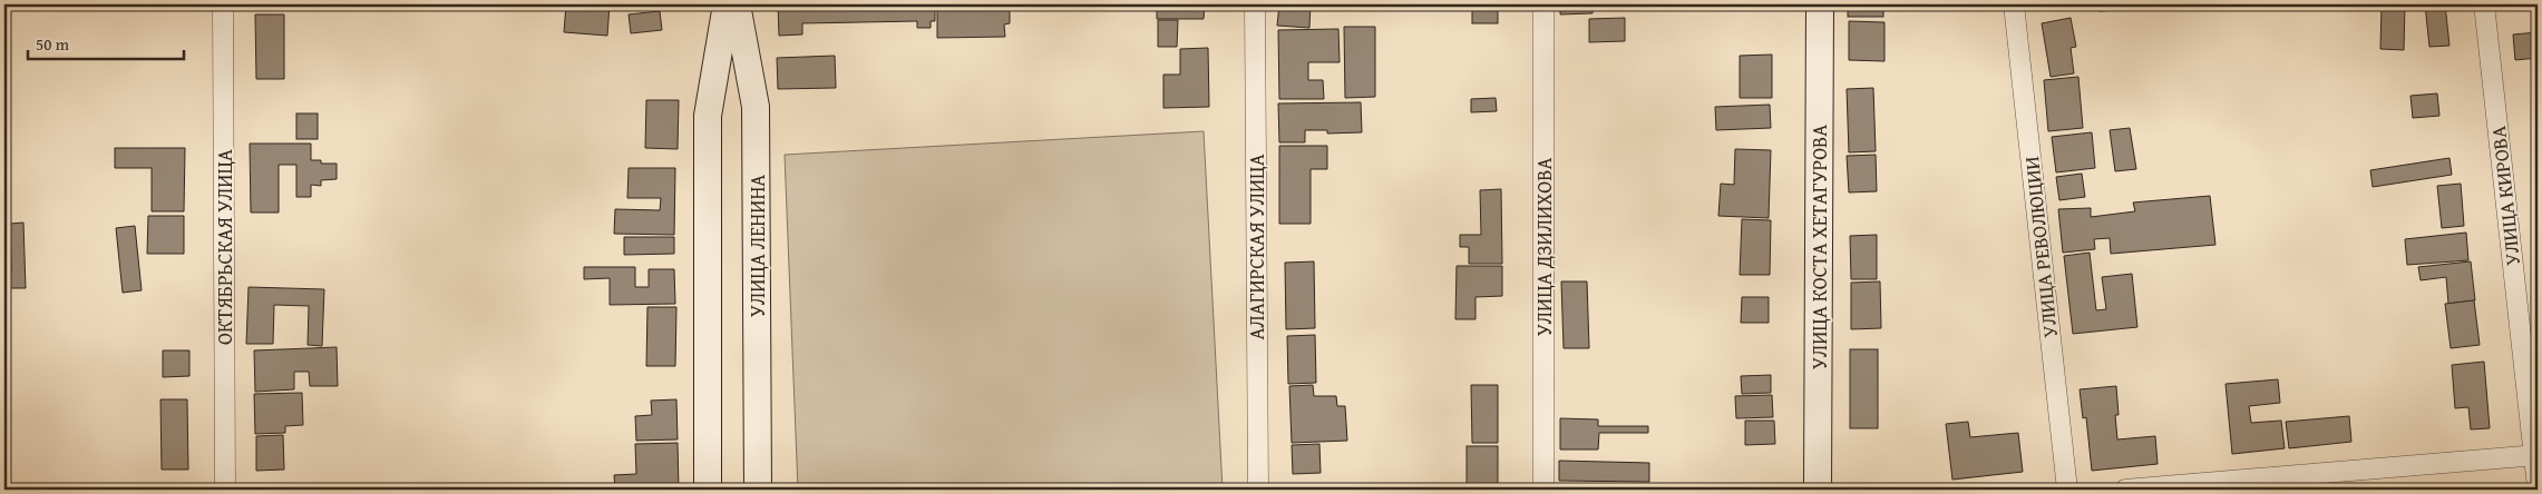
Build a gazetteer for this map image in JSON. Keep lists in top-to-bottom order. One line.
{"streets":{"street":["УЛИЦА КИРОВА","УЛИЦА ЛЕНИНА","ОКТЯБРЬСКАЯ УЛИЦА","АЛАГИРСКАЯ УЛИЦА","УЛИЦА ДЗИЛИХОВА","УЛИЦА КОСТА ХЕТАГУРОВА","УЛИЦА РЕВОЛЮЦИИ"]},"scale_bar":"50 m"}
